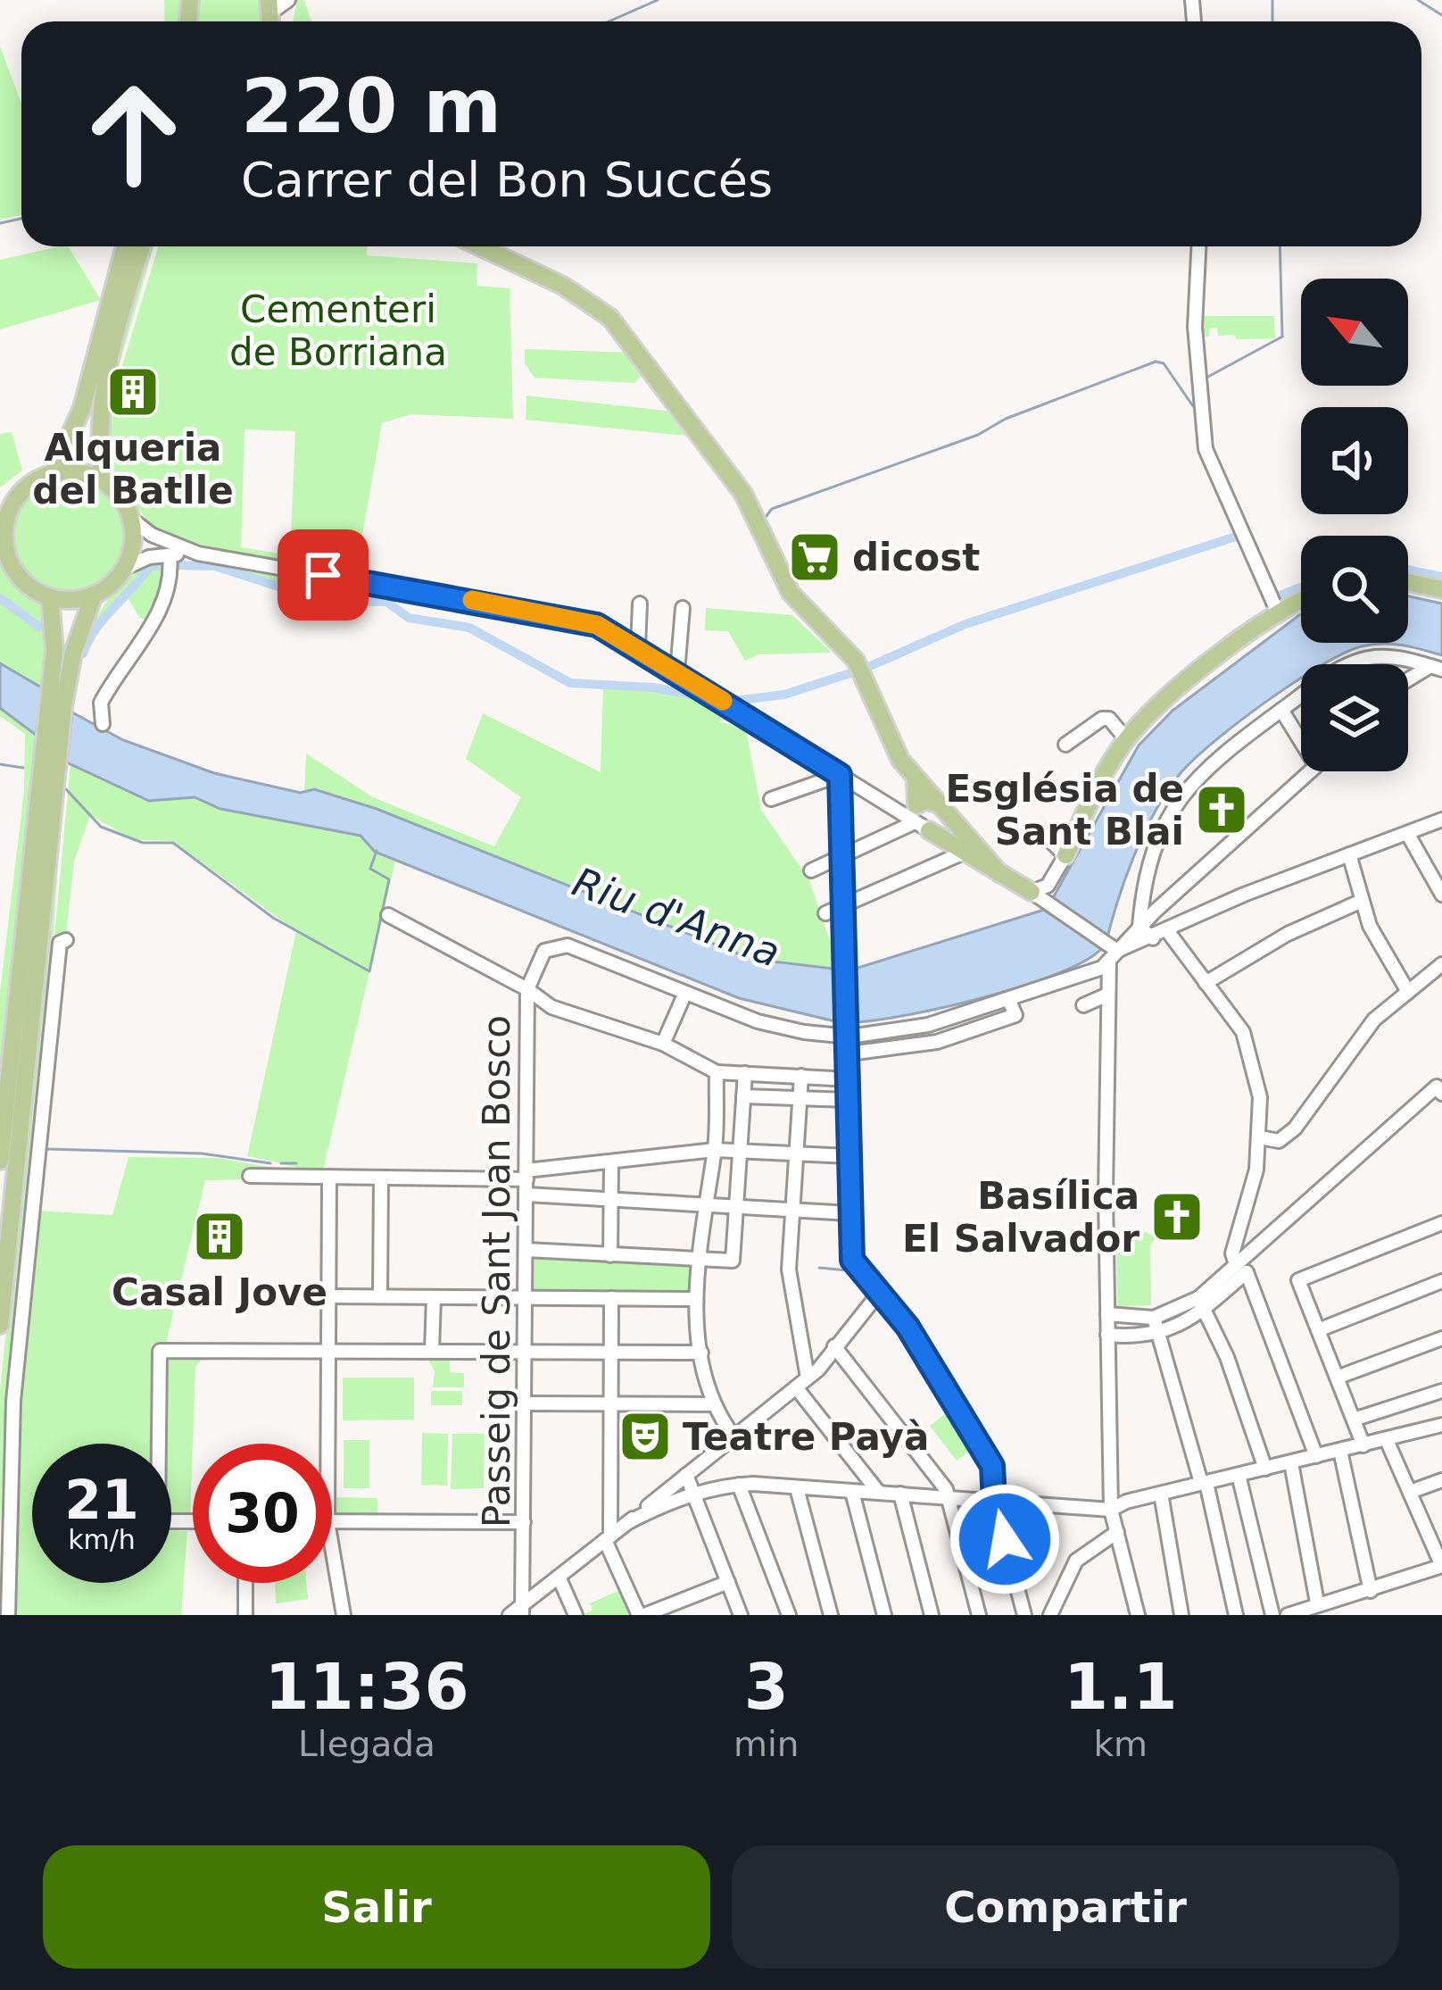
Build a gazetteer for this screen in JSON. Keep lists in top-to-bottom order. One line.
{"streets":{"street":["Passeig de Sant Joan Bosco"]},"water":["Riu d'Anna"],"parks":["Cementeri de Borriana"],"places":{"building":["Alqueria del Batlle","Casal Jove"],"supermarket":["dicost"],"church":["Església de Sant Blai","Basílica El Salvador"],"theatre":["Teatre Payà"]},"north":"top left","page":{"turn":["220 m","Carrer del Bon Succés"],"speed":"21 km/h","limit":"30","eta":["11:36","Llegada","3","min","1.1","km"],"buttons":["Salir","Compartir"]}}
